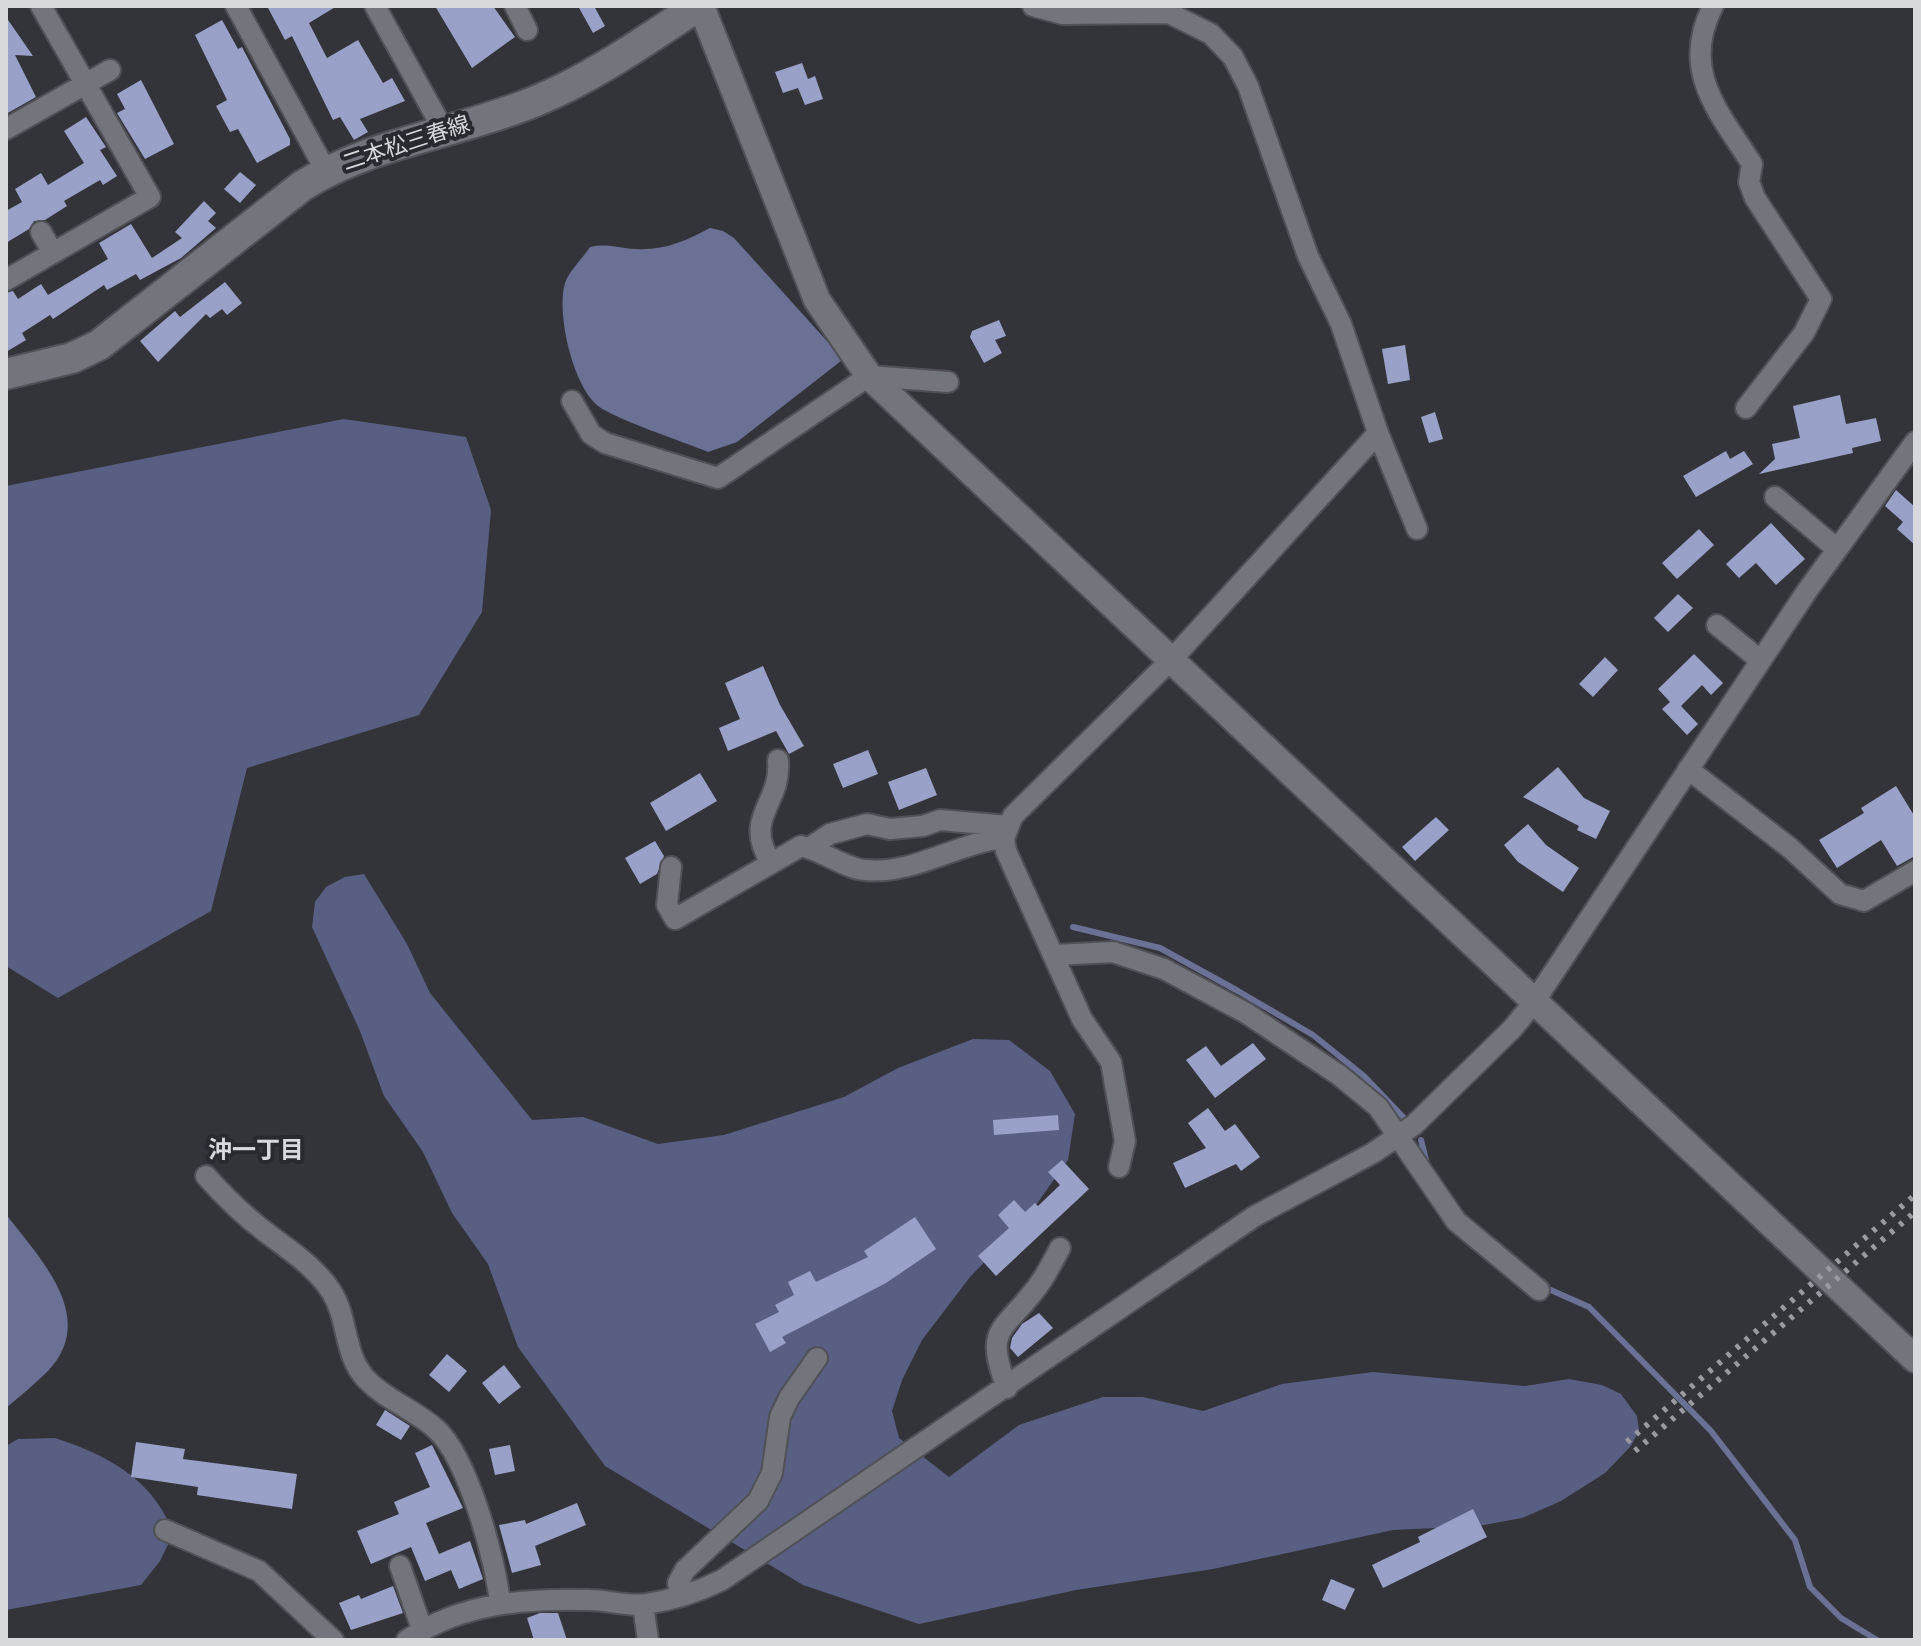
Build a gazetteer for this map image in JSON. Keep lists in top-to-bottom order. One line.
{"streets":{"main road":["二本松三春線"]},"districts":["沖一丁目"]}
